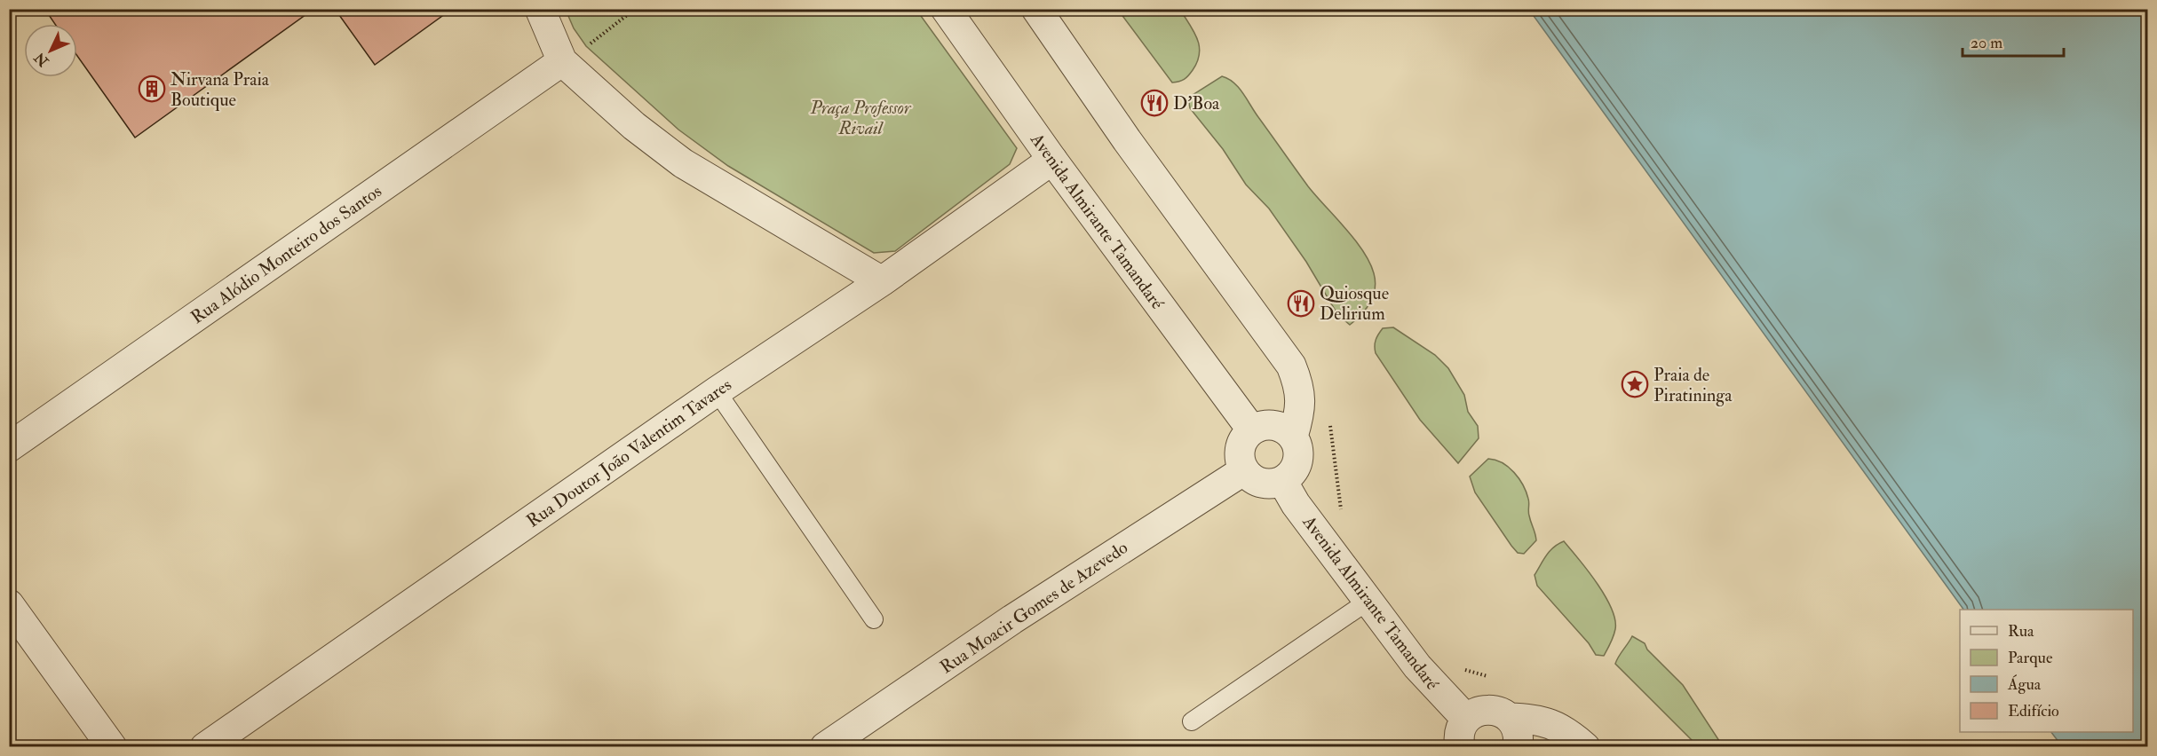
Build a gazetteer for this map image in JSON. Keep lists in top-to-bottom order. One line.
{"streets":{"street":["Avenida Almirante Tamandaré","Rua Alódio Monteiro dos Santos","Rua Doutor João Valentim Tavares","Rua Moacir Gomes de Azevedo"]},"crossings":[["Avenida Almirante Tamandaré","Rua Doutor João Valentim Tavares"],["Avenida Almirante Tamandaré","Rua Moacir Gomes de Azevedo"]],"parks":["Praça Professor Rivail"],"places":{"building":["Nirvana Praia Boutique"],"restaurant":["D'Boa","Quiosque Delirium"],"place":["Praia de Piratininga"]},"legend":["Rua","Parque","Água","Edifício"],"scale_bar":"20 m","north":"bottom left"}
